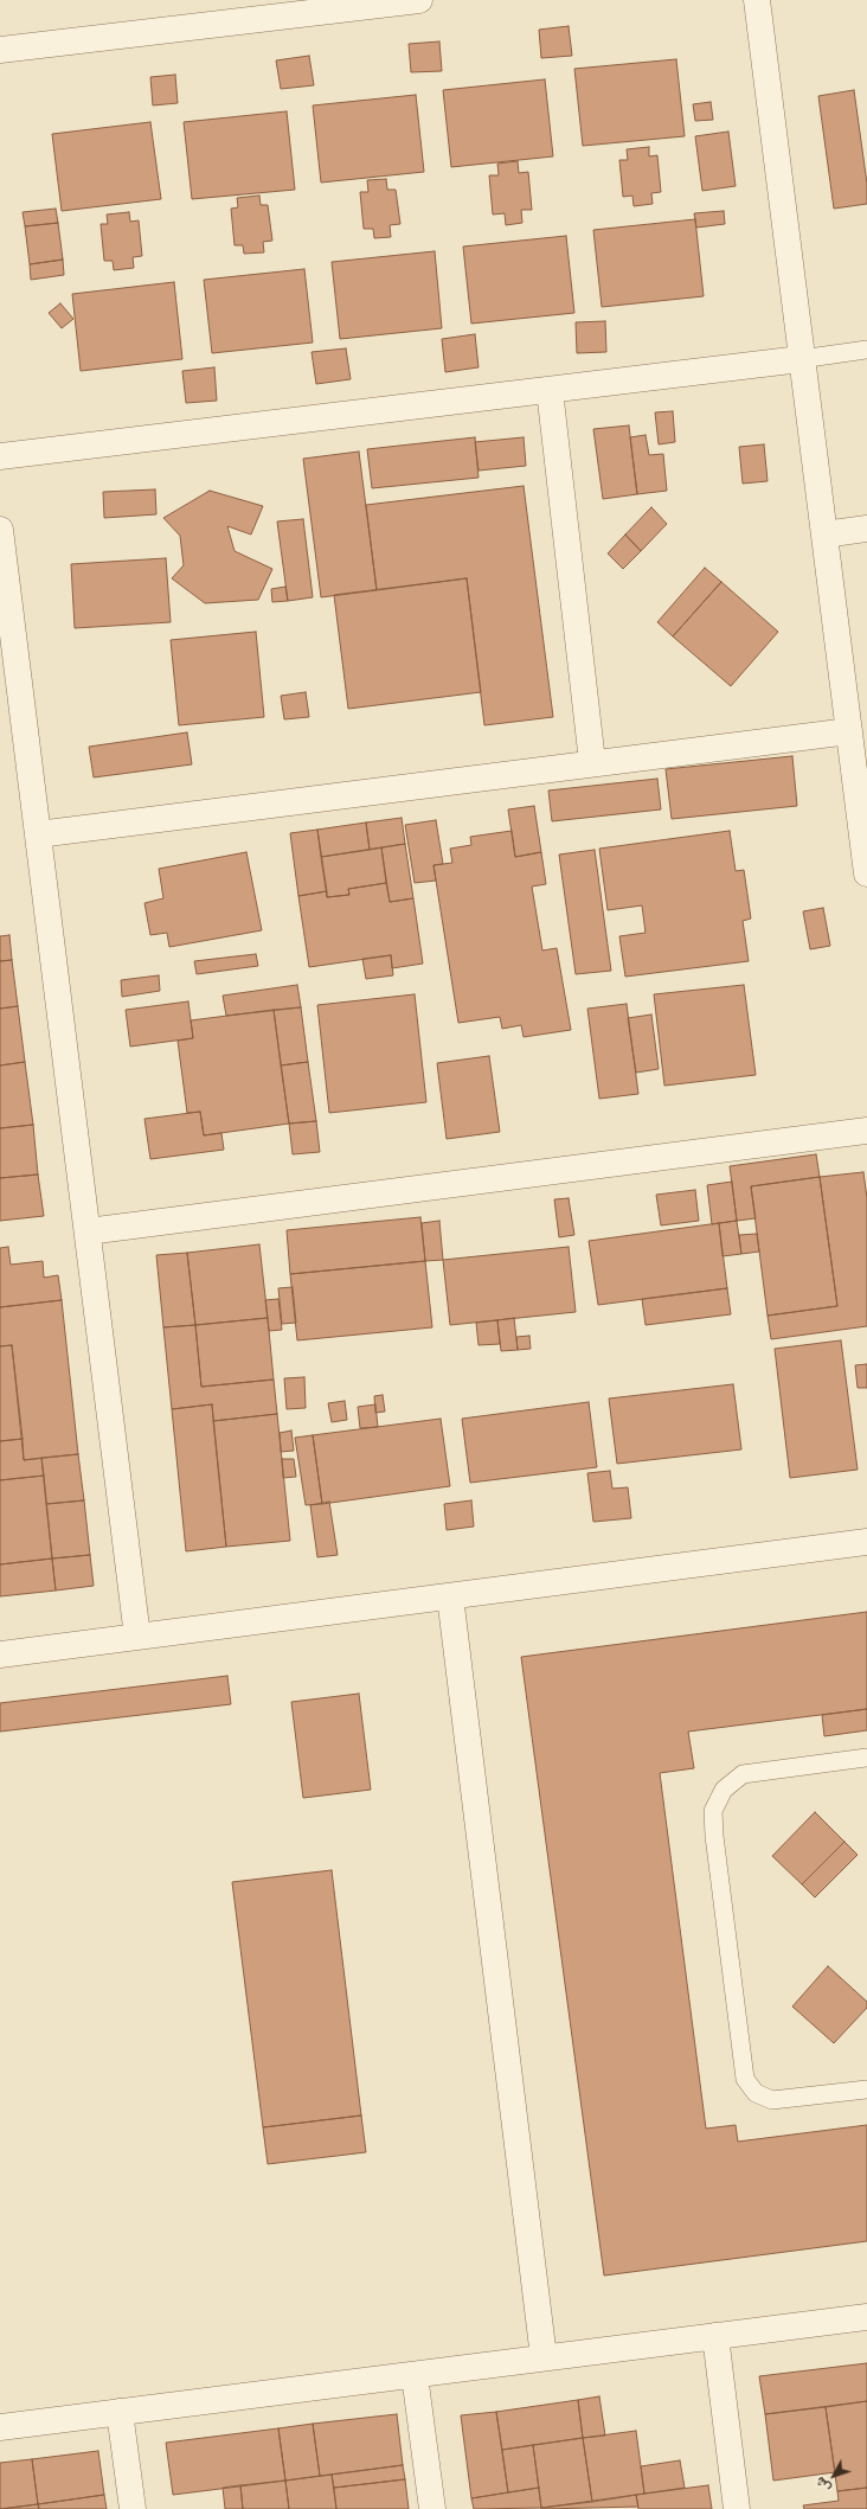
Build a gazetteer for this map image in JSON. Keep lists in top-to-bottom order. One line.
{"north":"bottom left"}
